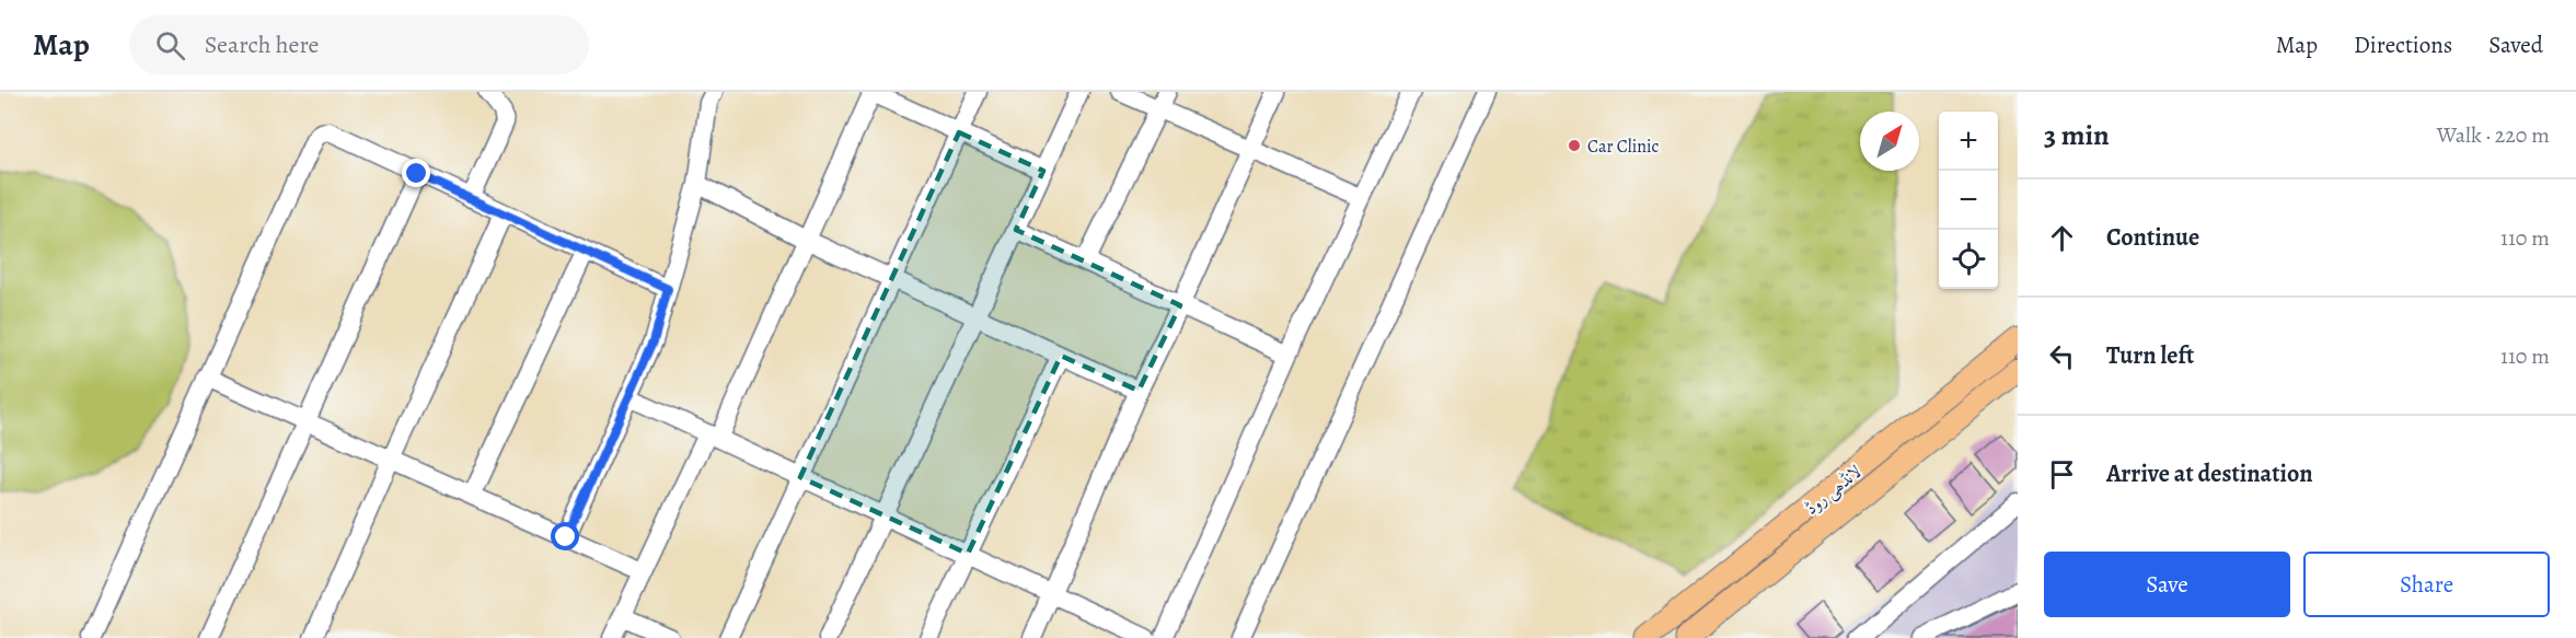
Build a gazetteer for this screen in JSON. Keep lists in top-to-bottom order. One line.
{"streets":{"main road":["لانڈھی روڈ"]},"places":["Car Clinic"],"north":"top right","page":{"header":"Map","search":"Search here","nav":["Map","Directions","Saved"],"heading":["3 min","Walk · 220 m"],"map_buttons":["+","−"],"list":[["Continue","110 m"],["Turn left","110 m"],"Arrive at destination"],"buttons":["Save","Share"]}}
